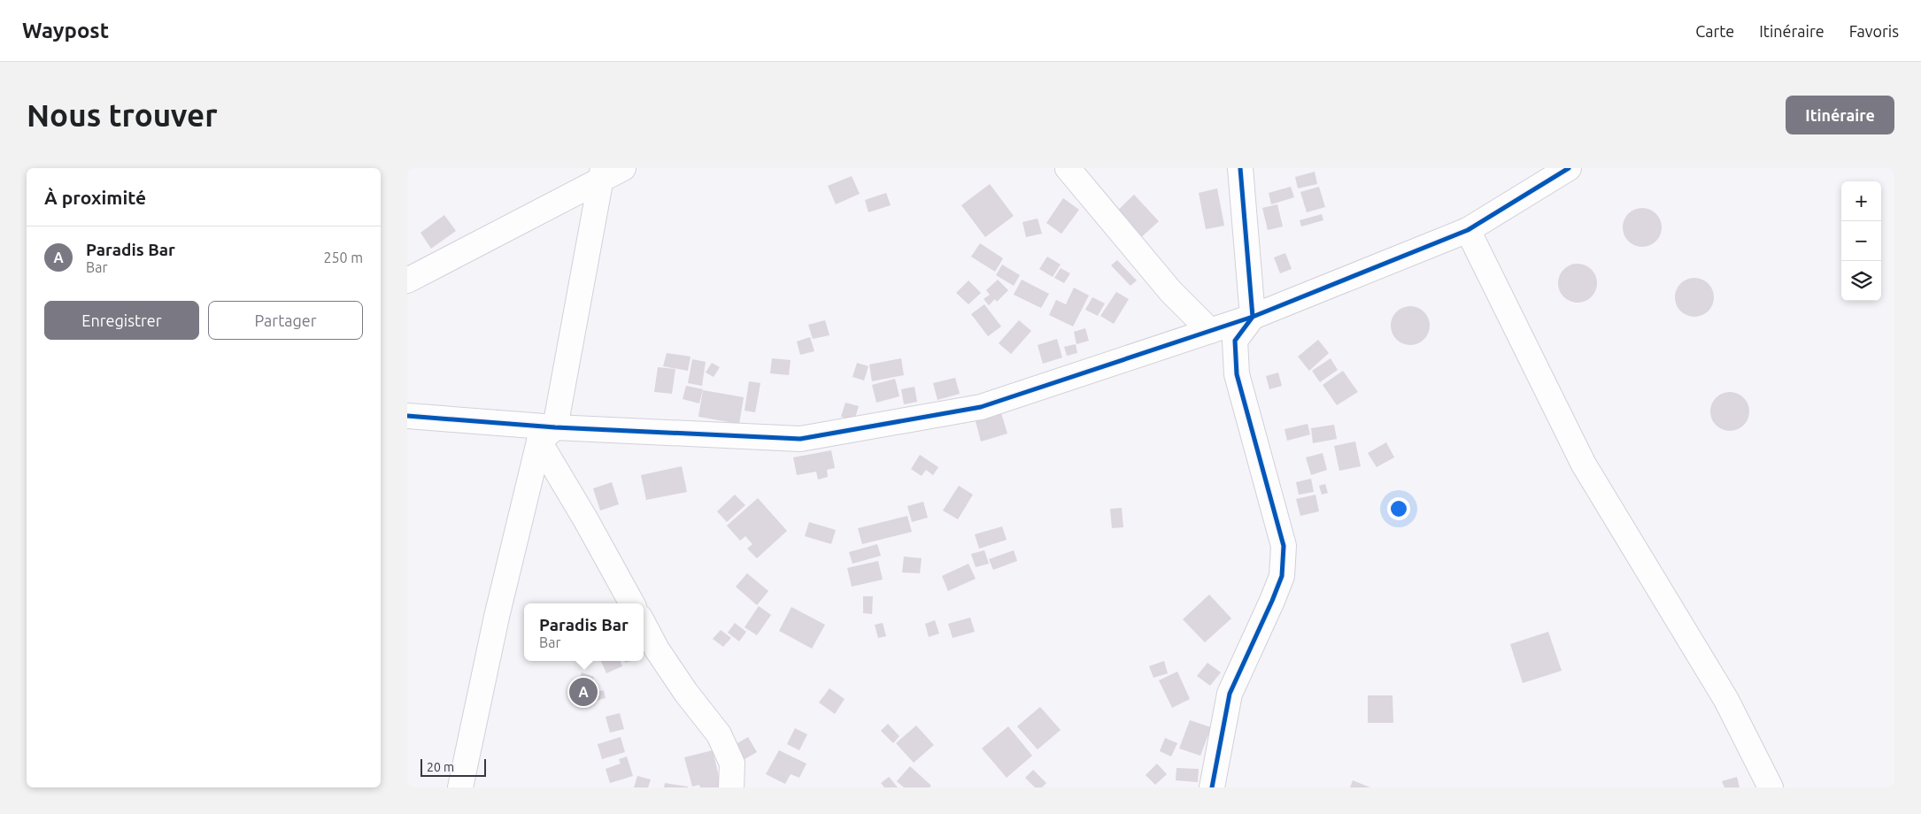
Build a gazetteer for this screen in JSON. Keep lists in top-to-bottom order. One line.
{"scale_bar":"20 m","page":{"header":"Waypost","nav":["Carte","Itinéraire","Favoris"],"buttons":["Itinéraire",["Enregistrer","Partager"]],"title":"Nous trouver","heading":"À proximité","map_buttons":["+","−"],"list":[{"mark":"A","name":"Paradis Bar","note":"Bar","value":"250 m"}],"popup":["Paradis Bar","Bar"],"pins":"A","scale":"20 m"}}
